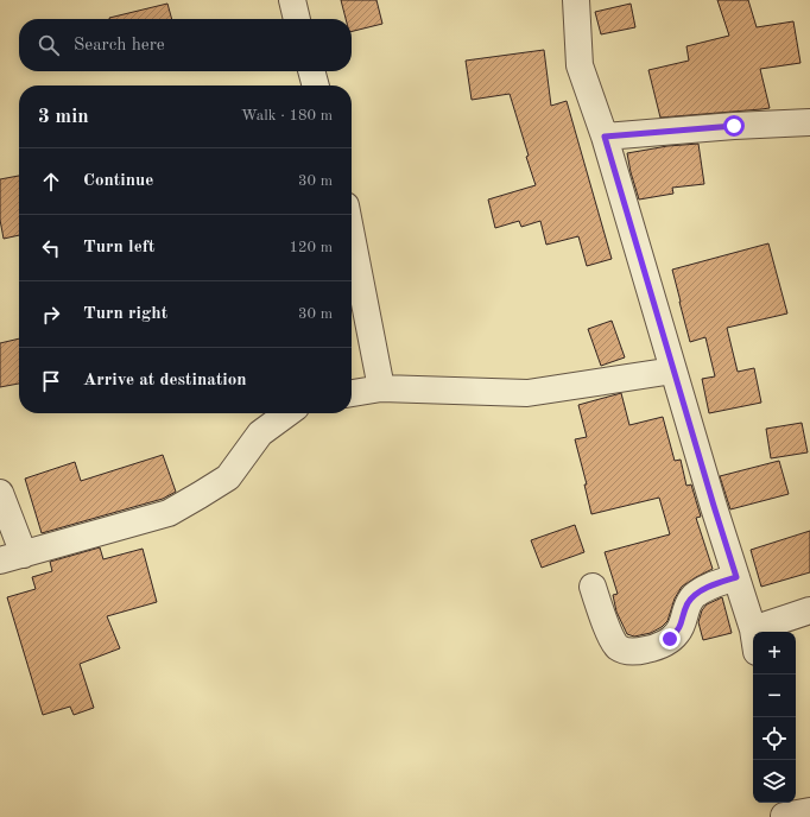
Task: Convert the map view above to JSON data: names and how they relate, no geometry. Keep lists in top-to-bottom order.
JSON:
{
  "page": {
    "search": "Search here",
    "heading": ["3 min", "Walk · 180 m"],
    "list": [
      ["Continue", "30 m"],
      ["Turn left", "120 m"],
      ["Turn right", "30 m"],
      "Arrive at destination"
    ],
    "map_buttons": ["+", "−"]
  }
}
